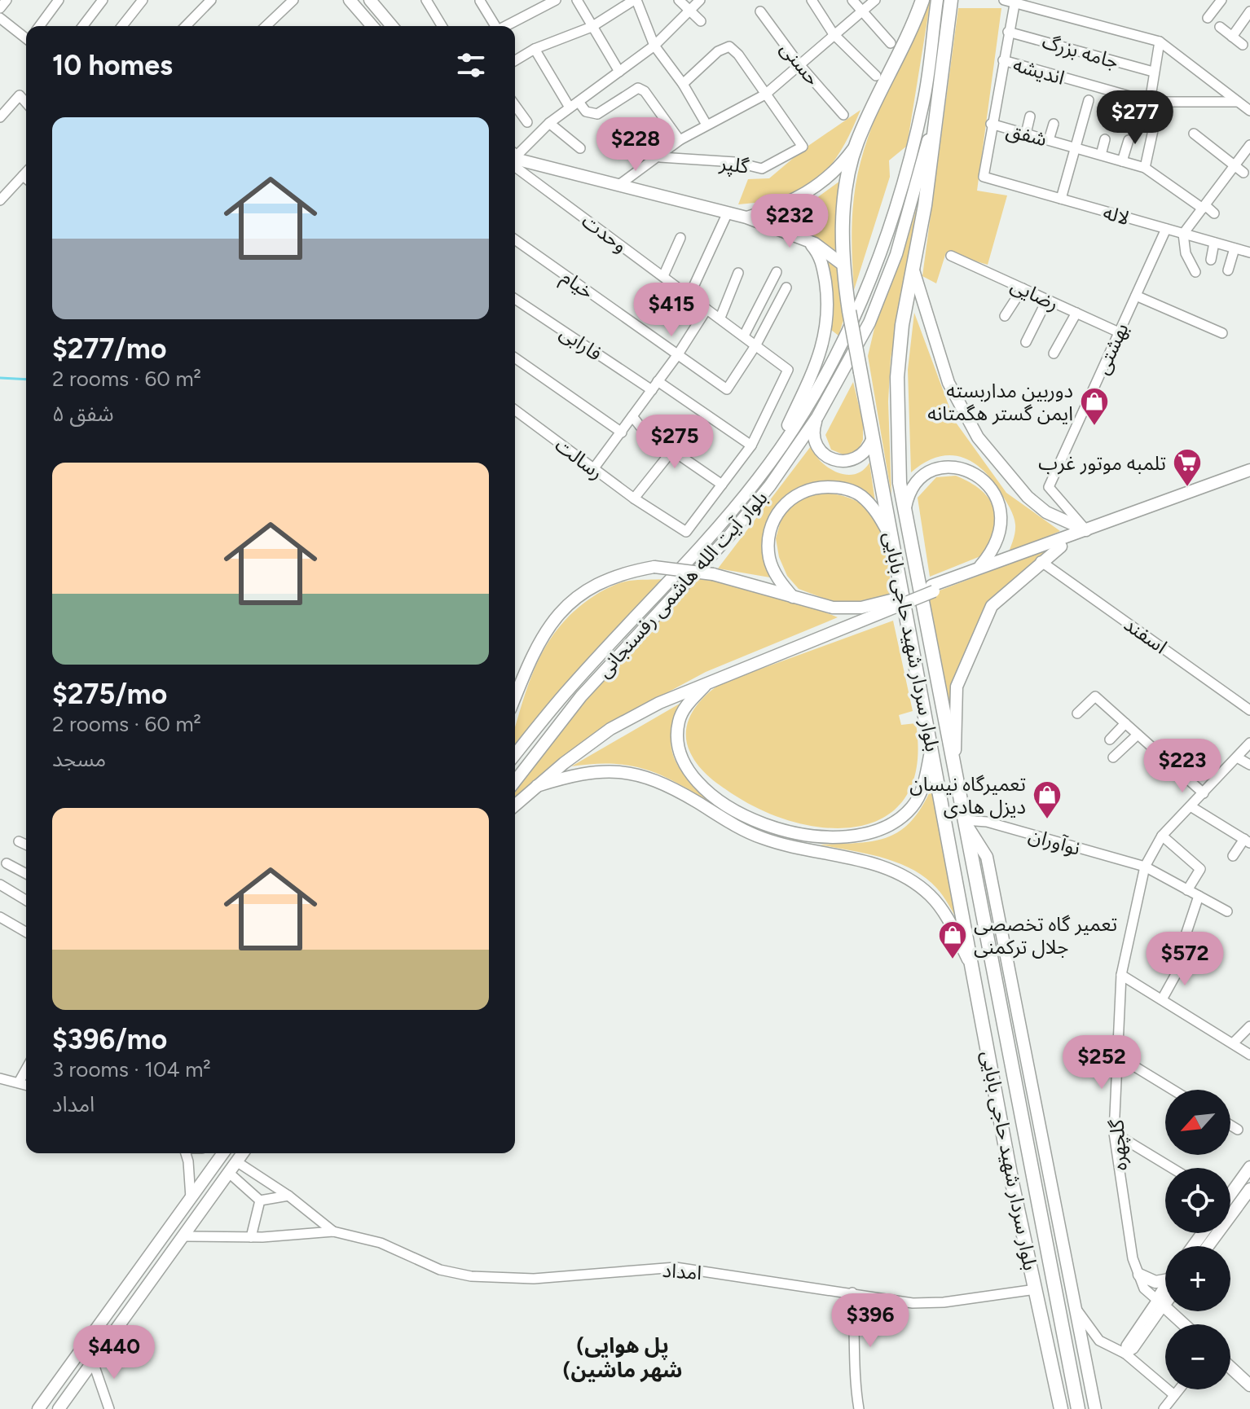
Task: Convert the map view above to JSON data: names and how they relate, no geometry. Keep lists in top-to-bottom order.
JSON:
{
  "streets": {
    "highway": ["بلوار آیت الله هاشمی رفسنجانی", "بلوار سردار شهید حاجی بابایی"],
    "street": [
      "جامه بزرگ",
      "حسنی",
      "اندیشه",
      "شفق",
      "گلپر",
      "لاله",
      "وحدت",
      "خیام",
      "رضایی",
      "فارابی",
      "بهشتی",
      "رسالت",
      "اسفند",
      "نوآوران",
      "گلچهره",
      "امداد"
    ]
  },
  "crossings": [
    ["شفق", "لاله"],
    ["لاله", "بهشتی"],
    ["وحدت", "خیام"],
    ["وحدت", "رسالت"],
    ["رضایی", "بهشتی"],
    ["بلوار آیت الله هاشمی رفسنجانی", "بلوار سردار شهید حاجی بابایی"],
    ["بلوار سردار شهید حاجی بابایی", "نوآوران"],
    ["بلوار سردار شهید حاجی بابایی", "امداد"],
    ["نوآوران", "گلچهره"]
  ],
  "districts": ["(پل هوایی (شهر ماشین"],
  "places": {
    "shop": ["دوربین مداربسته ایمن گستر هگمتانه", "تعمیرگاه نیسان دیزل هادی", "تعمیر گاه تخصصی جلال ترکمنی"],
    "supermarket": ["تلمبه موتور غرب"]
  },
  "north": "bottom left",
  "page": {
    "heading": "10 homes",
    "price": [
      "$277",
      "$228",
      "$232",
      "$415",
      "$275",
      "$223",
      "$572",
      "$252",
      "$396",
      "$440"
    ],
    "list": [
      {
        "name": "$277/mo",
        "note": "2 rooms · 60 m² · شفق ۵"
      },
      {
        "name": "$275/mo",
        "note": "2 rooms · 60 m² · مسجد"
      },
      {
        "name": "$396/mo",
        "note": "3 rooms · 104 m² · امداد"
      }
    ],
    "map_buttons": ["+", "−"]
  }
}
